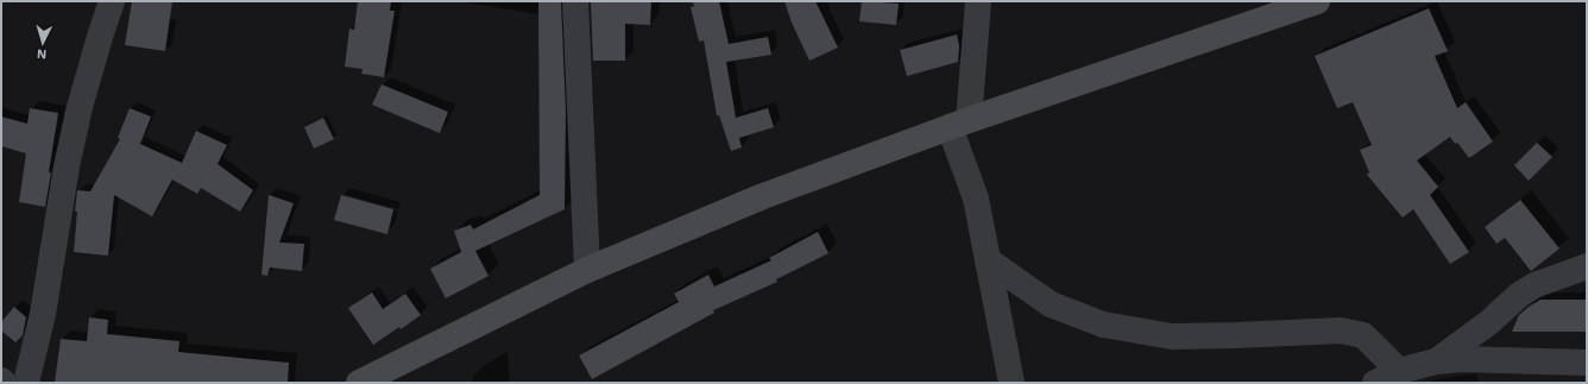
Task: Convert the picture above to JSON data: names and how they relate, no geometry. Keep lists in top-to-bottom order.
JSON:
{
  "north": "bottom"
}
